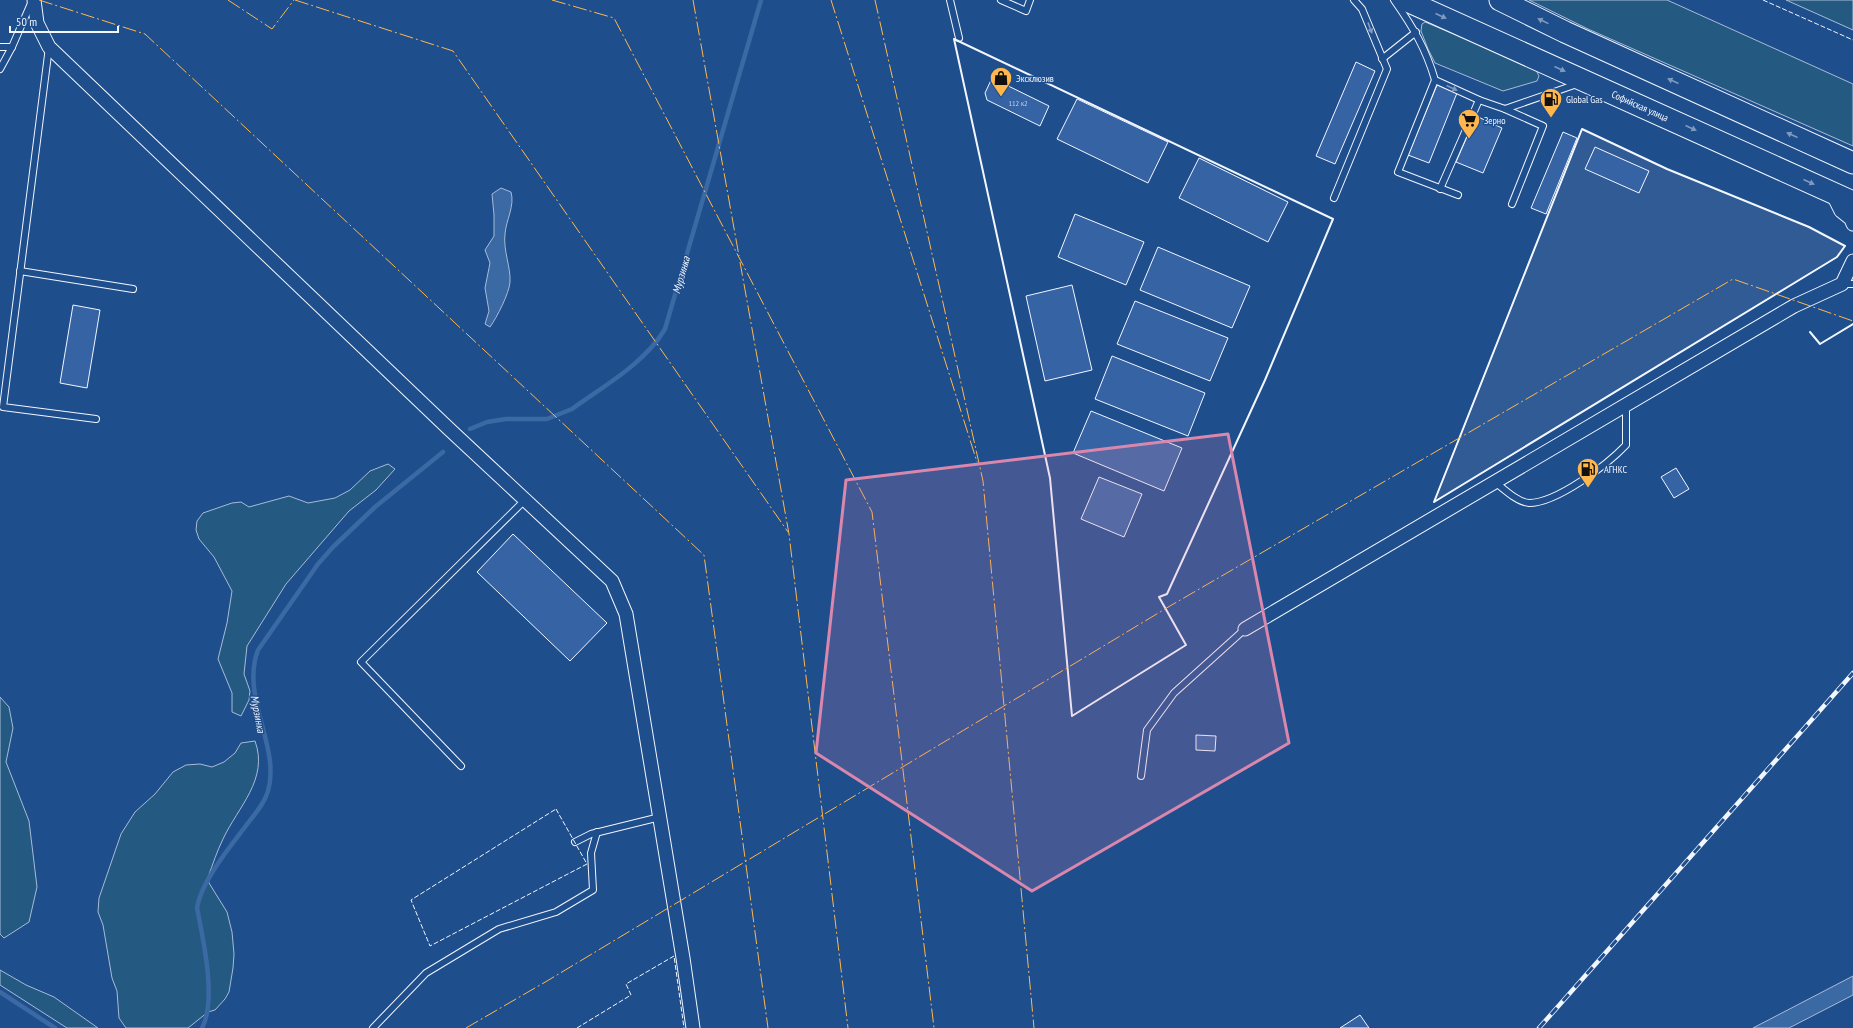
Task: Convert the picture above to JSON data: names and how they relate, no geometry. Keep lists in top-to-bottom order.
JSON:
{
  "streets": {
    "main road": ["Софийская улица"]
  },
  "water": ["Мурзинка"],
  "places": {
    "shop": ["Эксклюзив"],
    "fuel station": ["Global Gas", "АГНКС"],
    "supermarket": ["Зерно"]
  },
  "house_numbers": ["112 к2"],
  "scale_bar": "50 m"
}
